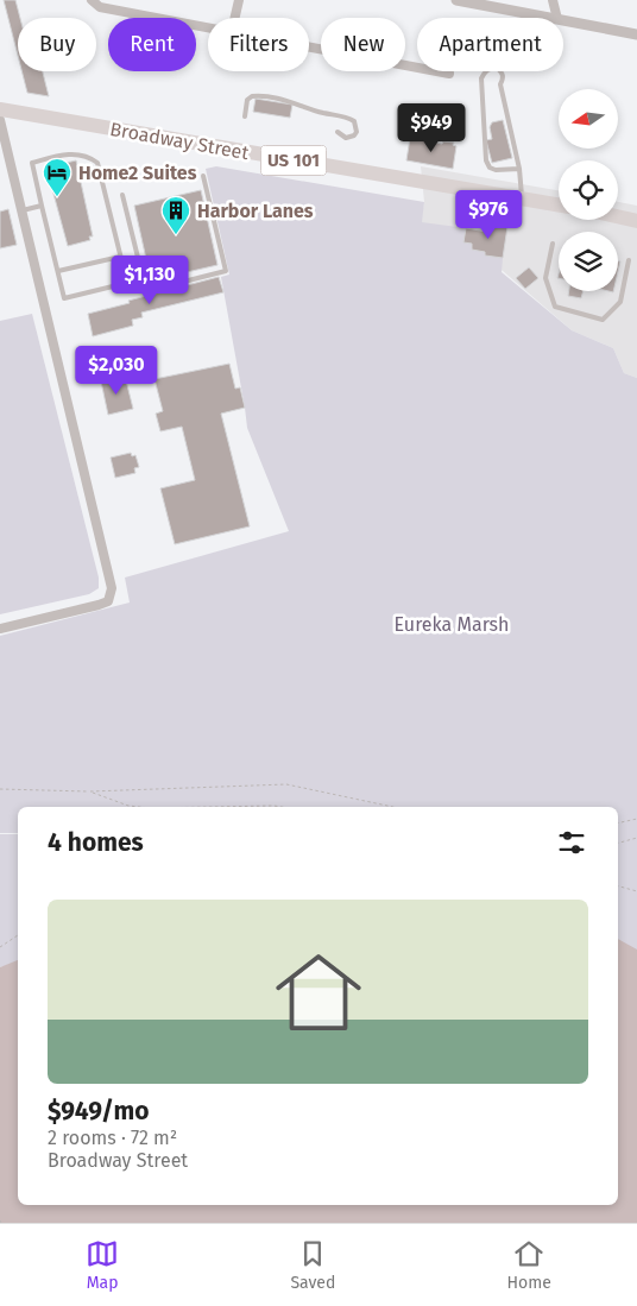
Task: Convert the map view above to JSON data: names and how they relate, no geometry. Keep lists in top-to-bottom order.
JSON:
{
  "streets": {
    "highway": ["Broadway Street", "US 101"]
  },
  "parks": ["Eureka Marsh"],
  "places": {
    "hotel": ["Home2 Suites"],
    "building": ["Harbor Lanes"]
  },
  "north": "left",
  "page": {
    "chip": [
      "Buy",
      "Rent",
      "Filters",
      "New",
      "Apartment"
    ],
    "price": [
      "$949",
      "$976",
      "$1,130",
      "$2,030"
    ],
    "heading": "4 homes",
    "list": [
      {
        "name": "$949/mo",
        "note": "2 rooms · 72 m² · Broadway Street"
      }
    ],
    "tabs": ["Map", "Saved", "Home"]
  }
}
